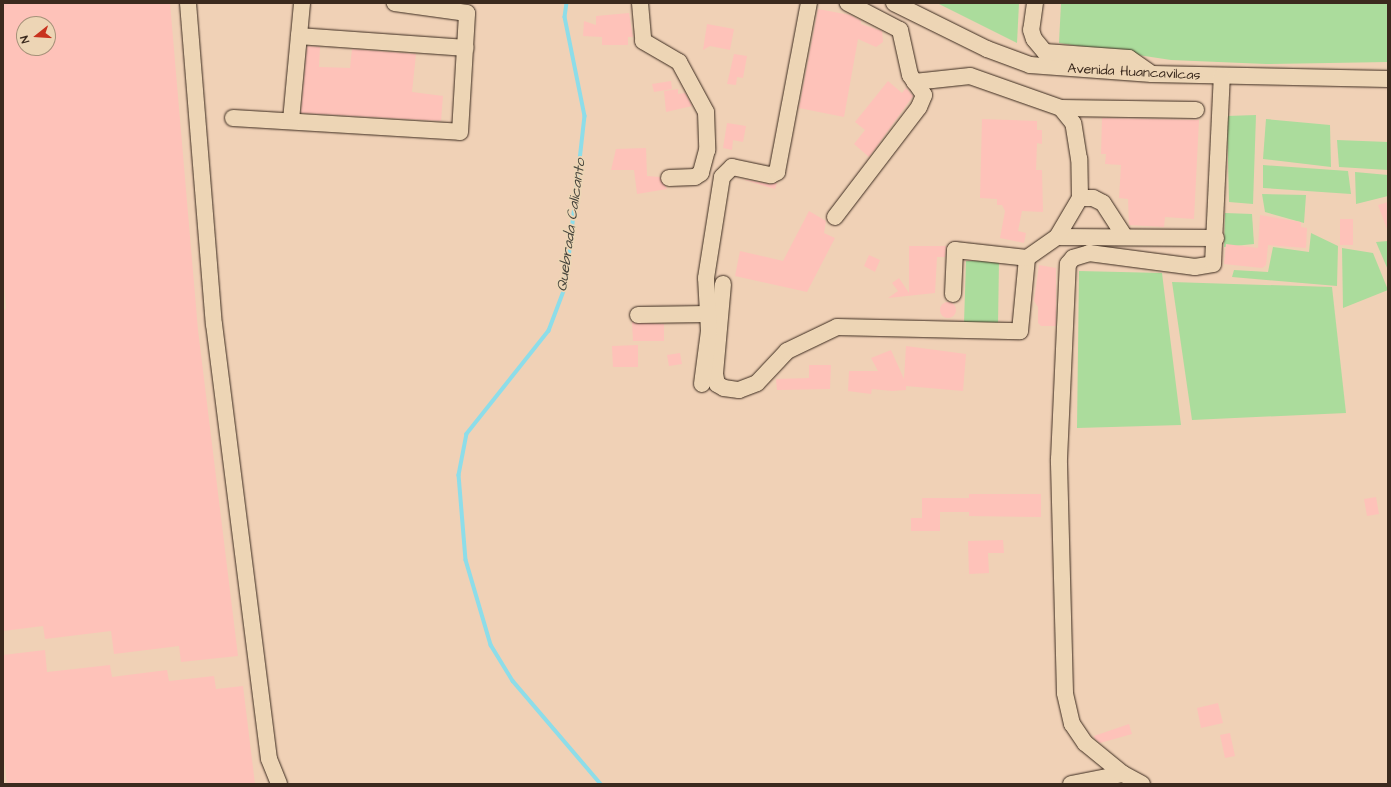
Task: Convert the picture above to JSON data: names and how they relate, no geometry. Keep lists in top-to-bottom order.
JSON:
{
  "streets": {
    "street": ["Avenida Huancavilcas"]
  },
  "water": ["Quebrada Calicanto"],
  "north": "left"
}
